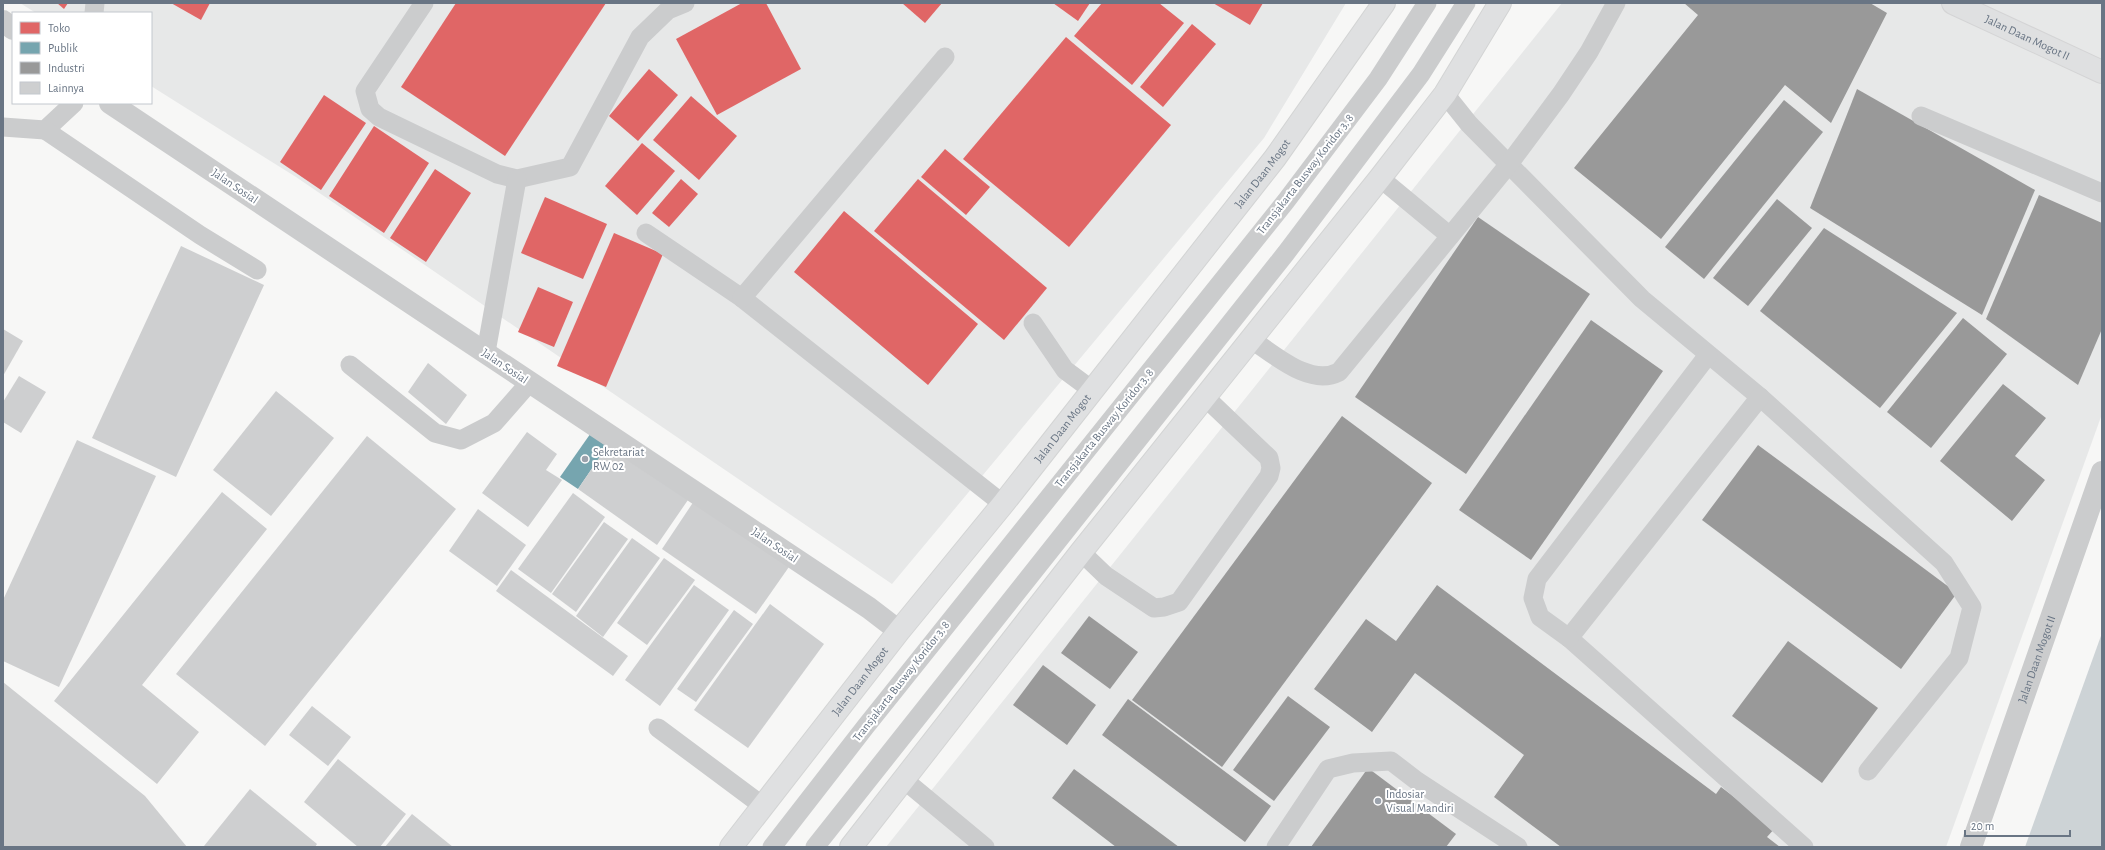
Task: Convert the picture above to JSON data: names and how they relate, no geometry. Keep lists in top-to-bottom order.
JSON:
{
  "streets": {
    "main road": ["Jalan Daan Mogot II", "Jalan Daan Mogot"],
    "street": ["Jalan Sosial"],
    "lane": ["Transjakarta Busway Koridor 3, 8"]
  },
  "crossings": [
    ["Jalan Daan Mogot", "Jalan Sosial"]
  ],
  "places": ["Sekretariat RW 02", "Indosiar Visual Mandiri"],
  "legend": [
    "Toko",
    "Publik",
    "Industri",
    "Lainnya"
  ],
  "scale_bar": "20 m"
}
